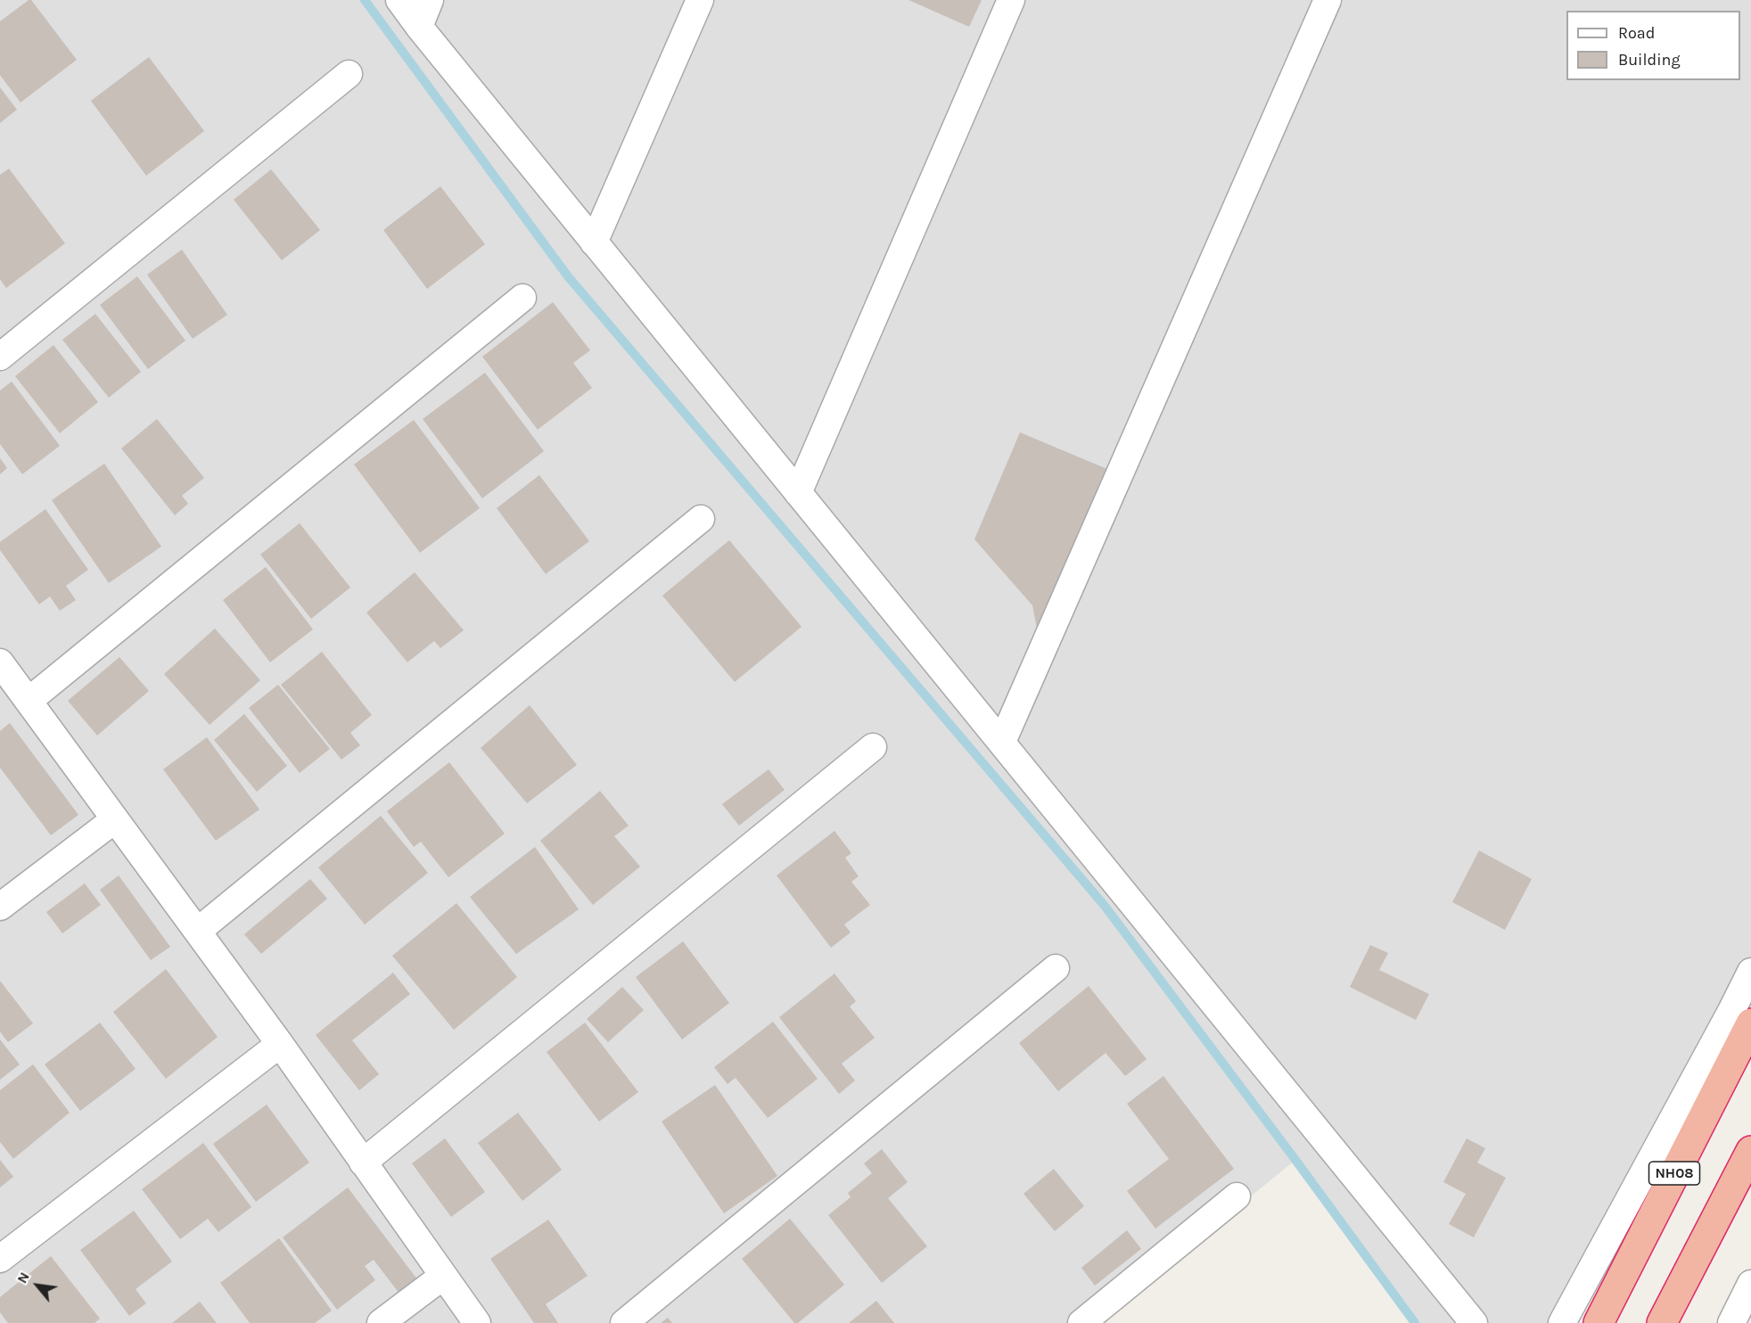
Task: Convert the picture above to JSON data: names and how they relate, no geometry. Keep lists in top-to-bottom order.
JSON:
{
  "streets": {
    "highway": ["NH08"]
  },
  "legend": ["Road", "Building"],
  "north": "top left"
}
